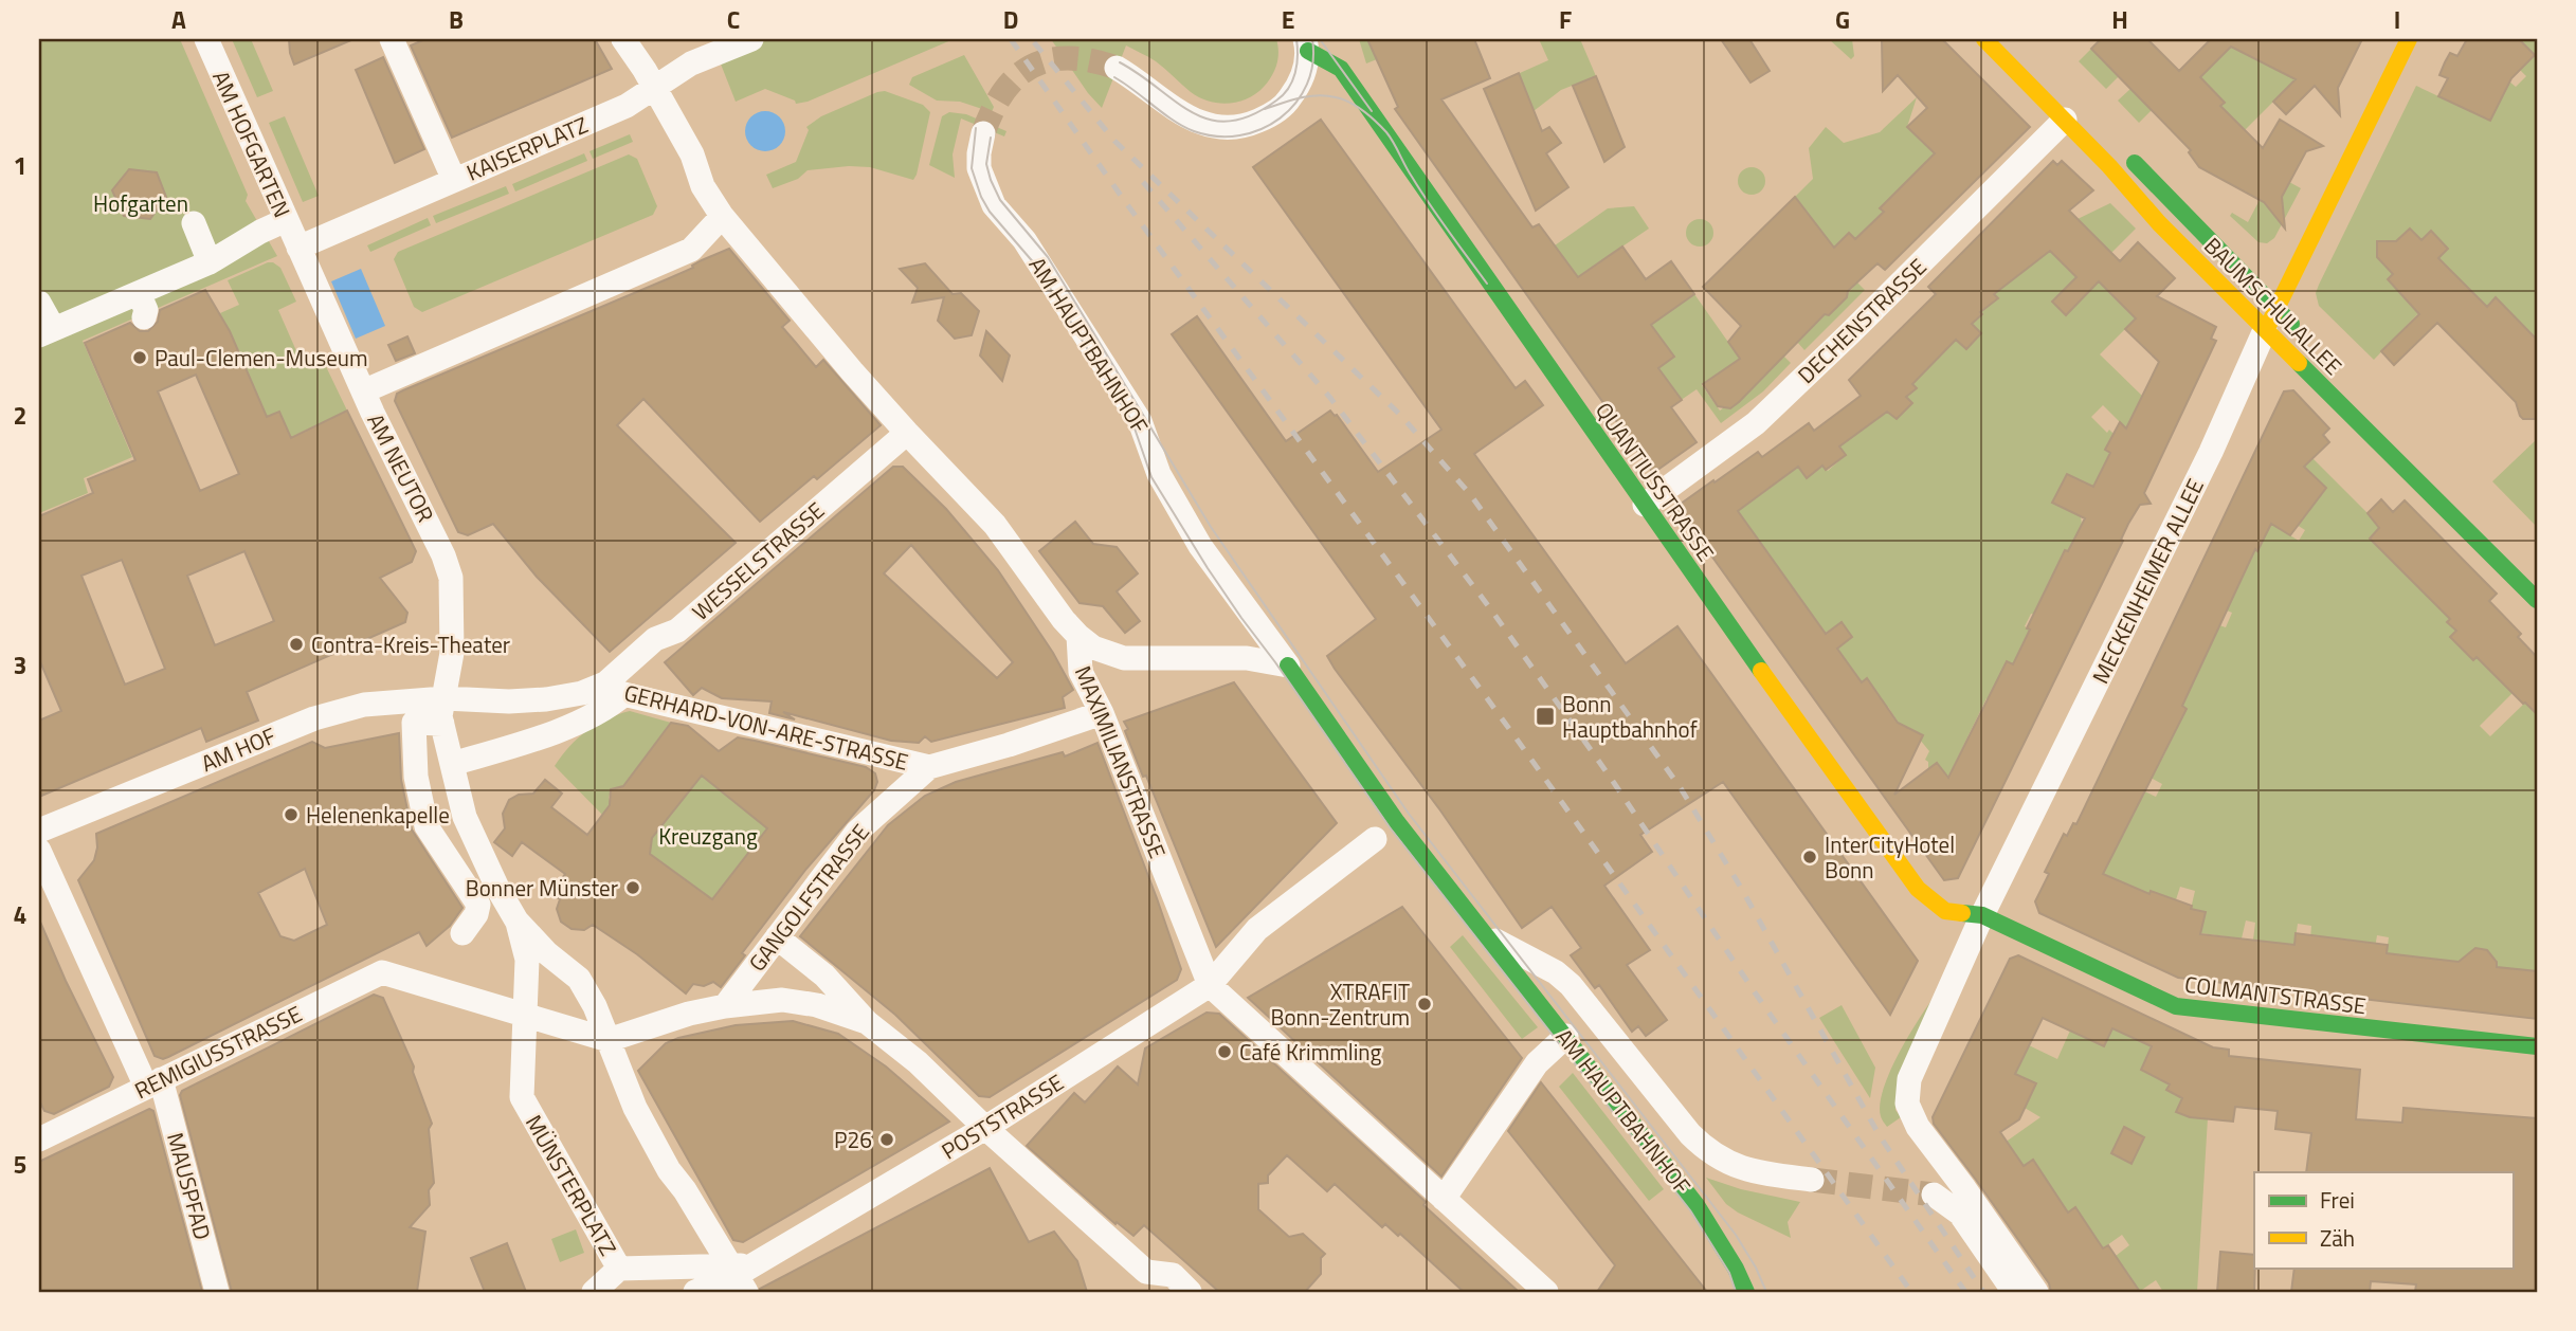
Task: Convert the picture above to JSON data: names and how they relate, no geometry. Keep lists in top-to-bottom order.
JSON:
{
  "streets": {
    "street": [
      "AM HOFGARTEN",
      "KAISERPLATZ",
      "BAUMSCHULALLEE",
      "DECHENSTRASSE",
      "AM HAUPTBAHNHOF",
      "AM NEUTOR",
      "QUANTIUSSTRASSE",
      "WESSELSTRASSE",
      "MECKENHEIMER ALLEE",
      "GERHARD-VON-ARE-STRASSE",
      "AM HOF",
      "MAXIMILIANSTRASSE",
      "GANGOLFSTRASSE",
      "COLMANTSTRASSE",
      "REMIGIUSSTRASSE",
      "POSTSTRASSE",
      "MÜNSTERPLATZ",
      "MAUSPFAD"
    ]
  },
  "crossings": [
    ["AM HOFGARTEN", "KAISERPLATZ"],
    ["AM HOFGARTEN", "AM NEUTOR"],
    ["KAISERPLATZ", "AM NEUTOR"],
    ["KAISERPLATZ", "MAXIMILIANSTRASSE"],
    ["BAUMSCHULALLEE", "DECHENSTRASSE"],
    ["BAUMSCHULALLEE", "MECKENHEIMER ALLEE"],
    ["DECHENSTRASSE", "QUANTIUSSTRASSE"],
    ["AM NEUTOR", "AM HOF"],
    ["AM NEUTOR", "MÜNSTERPLATZ"],
    ["QUANTIUSSTRASSE", "MECKENHEIMER ALLEE"],
    ["QUANTIUSSTRASSE", "COLMANTSTRASSE"],
    ["WESSELSTRASSE", "GERHARD-VON-ARE-STRASSE"],
    ["WESSELSTRASSE", "AM HOF"],
    ["WESSELSTRASSE", "MAXIMILIANSTRASSE"],
    ["MECKENHEIMER ALLEE", "COLMANTSTRASSE"],
    ["GERHARD-VON-ARE-STRASSE", "AM HOF"],
    ["GERHARD-VON-ARE-STRASSE", "GANGOLFSTRASSE"],
    ["MAXIMILIANSTRASSE", "GANGOLFSTRASSE"],
    ["MAXIMILIANSTRASSE", "POSTSTRASSE"],
    ["REMIGIUSSTRASSE", "MÜNSTERPLATZ"],
    ["REMIGIUSSTRASSE", "MAUSPFAD"],
    ["POSTSTRASSE", "MÜNSTERPLATZ"]
  ],
  "parks": ["Hofgarten", "Kreuzgang"],
  "places": {
    "other": [
      "Paul-Clemen-Museum",
      "Contra-Kreis-Theater",
      "Helenenkapelle",
      "InterCityHotel Bonn",
      "Bonner Münster",
      "XTRAFIT Bonn-Zentrum",
      "Café Krimmling",
      "P26"
    ],
    "transit": ["Bonn Hauptbahnhof"]
  },
  "legend": ["Frei", "Zäh"],
  "grid": {
    "columns": [
      "A",
      "B",
      "C",
      "D",
      "E",
      "F",
      "G",
      "H",
      "I"
    ],
    "rows": [
      "1",
      "2",
      "3",
      "4",
      "5"
    ]
  }
}
